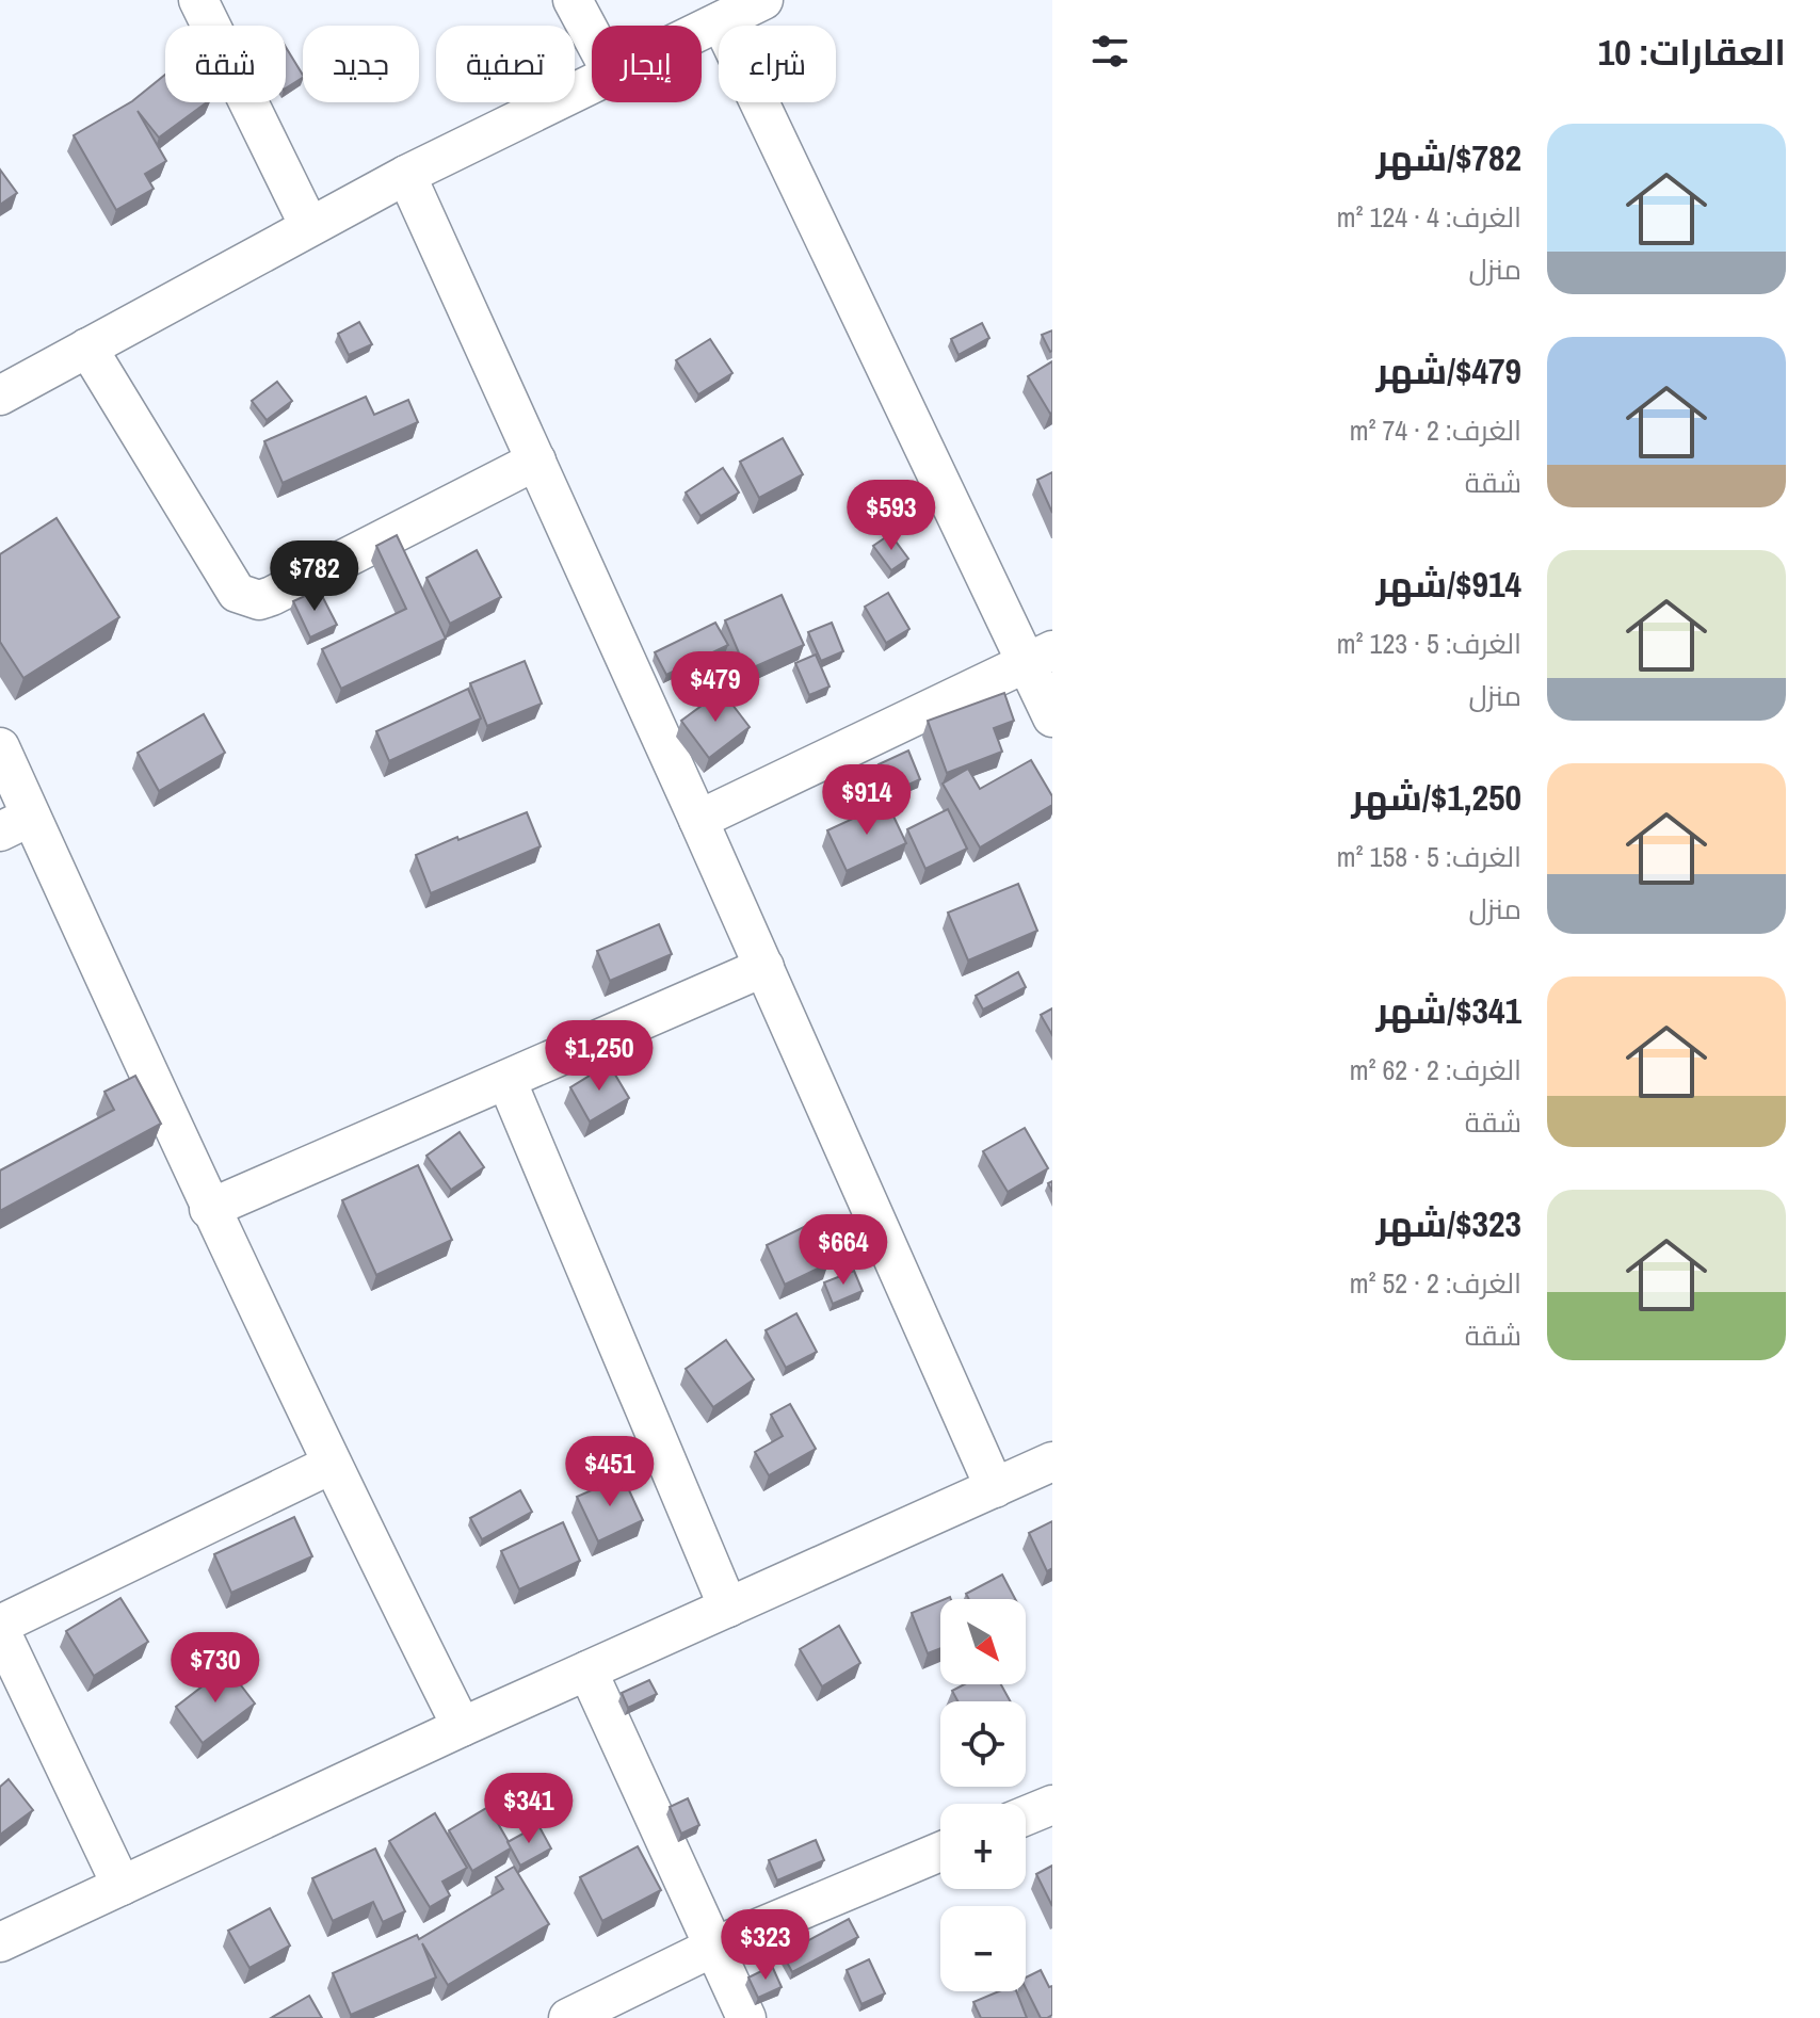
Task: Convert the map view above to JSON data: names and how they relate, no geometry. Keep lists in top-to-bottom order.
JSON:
{
  "north": "bottom right",
  "page": {
    "heading": "العقارات: 10",
    "chip": [
      "شراء",
      "إيجار",
      "تصفية",
      "جديد",
      "شقة"
    ],
    "list": [
      {
        "name": "$782/شهر",
        "note": "الغرف: 4 · 124 m² · منزل"
      },
      {
        "name": "$479/شهر",
        "note": "الغرف: 2 · 74 m² · شقة"
      },
      {
        "name": "$914/شهر",
        "note": "الغرف: 5 · 123 m² · منزل"
      },
      {
        "name": "$1,250/شهر",
        "note": "الغرف: 5 · 158 m² · منزل"
      },
      {
        "name": "$341/شهر",
        "note": "الغرف: 2 · 62 m² · شقة"
      },
      {
        "name": "$323/شهر",
        "note": "الغرف: 2 · 52 m² · شقة"
      }
    ],
    "price": [
      "$593",
      "$782",
      "$479",
      "$914",
      "$1,250",
      "$664",
      "$451",
      "$730",
      "$341",
      "$323"
    ],
    "map_buttons": ["+", "−"]
  }
}
